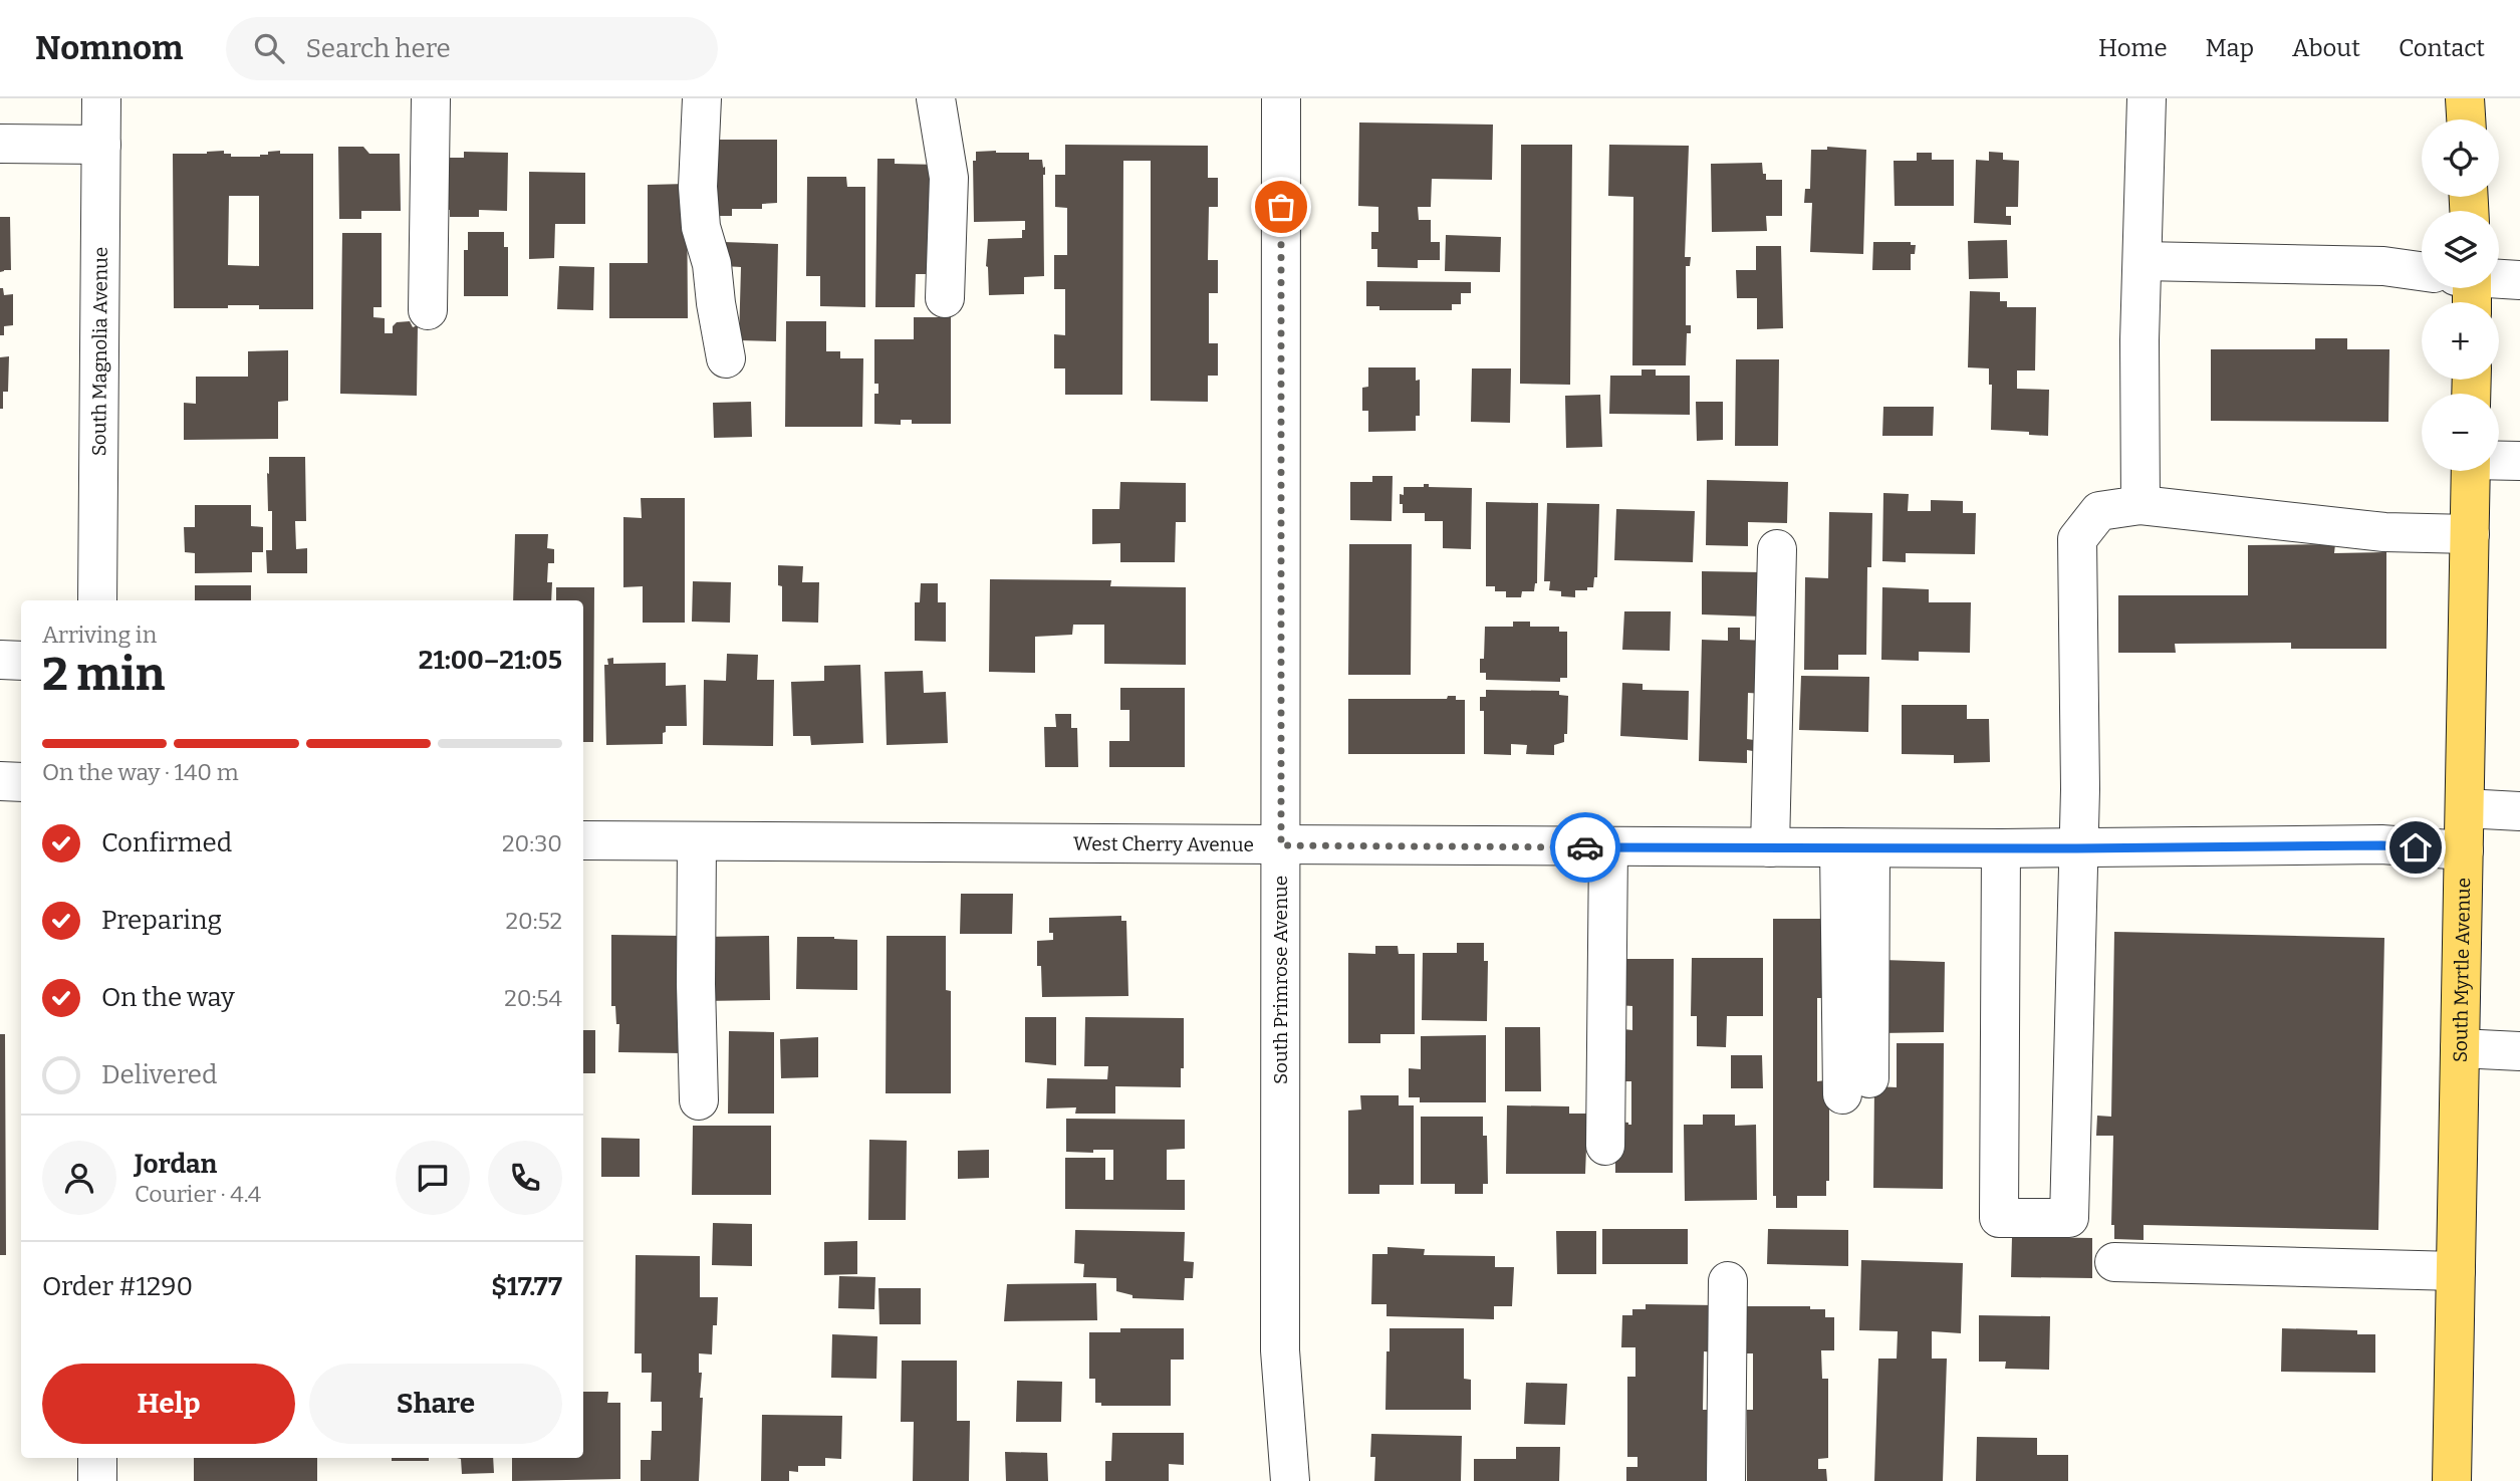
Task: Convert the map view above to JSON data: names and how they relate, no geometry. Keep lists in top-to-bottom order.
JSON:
{
  "streets": {
    "main road": ["South Myrtle Avenue"],
    "street": ["South Magnolia Avenue", "West Cherry Avenue", "South Primrose Avenue"]
  },
  "crossings": [
    ["West Cherry Avenue", "South Myrtle Avenue"],
    ["West Cherry Avenue", "South Primrose Avenue"]
  ],
  "page": {
    "header": "Nomnom",
    "search": "Search here",
    "nav": [
      "Home",
      "Map",
      "About",
      "Contact"
    ],
    "map_buttons": ["+", "−"],
    "heading": ["2 min", "Arriving in", "21:00–21:05"],
    "panel": [
      "Jordan",
      "Courier · 4.4",
      "Order #1290",
      "$17.77"
    ],
    "bar": "On the way · 140 m",
    "list": [
      ["Confirmed", "20:30"],
      ["Preparing", "20:52"],
      ["On the way", "20:54"],
      "Delivered"
    ],
    "buttons": ["Help", "Share"]
  }
}
